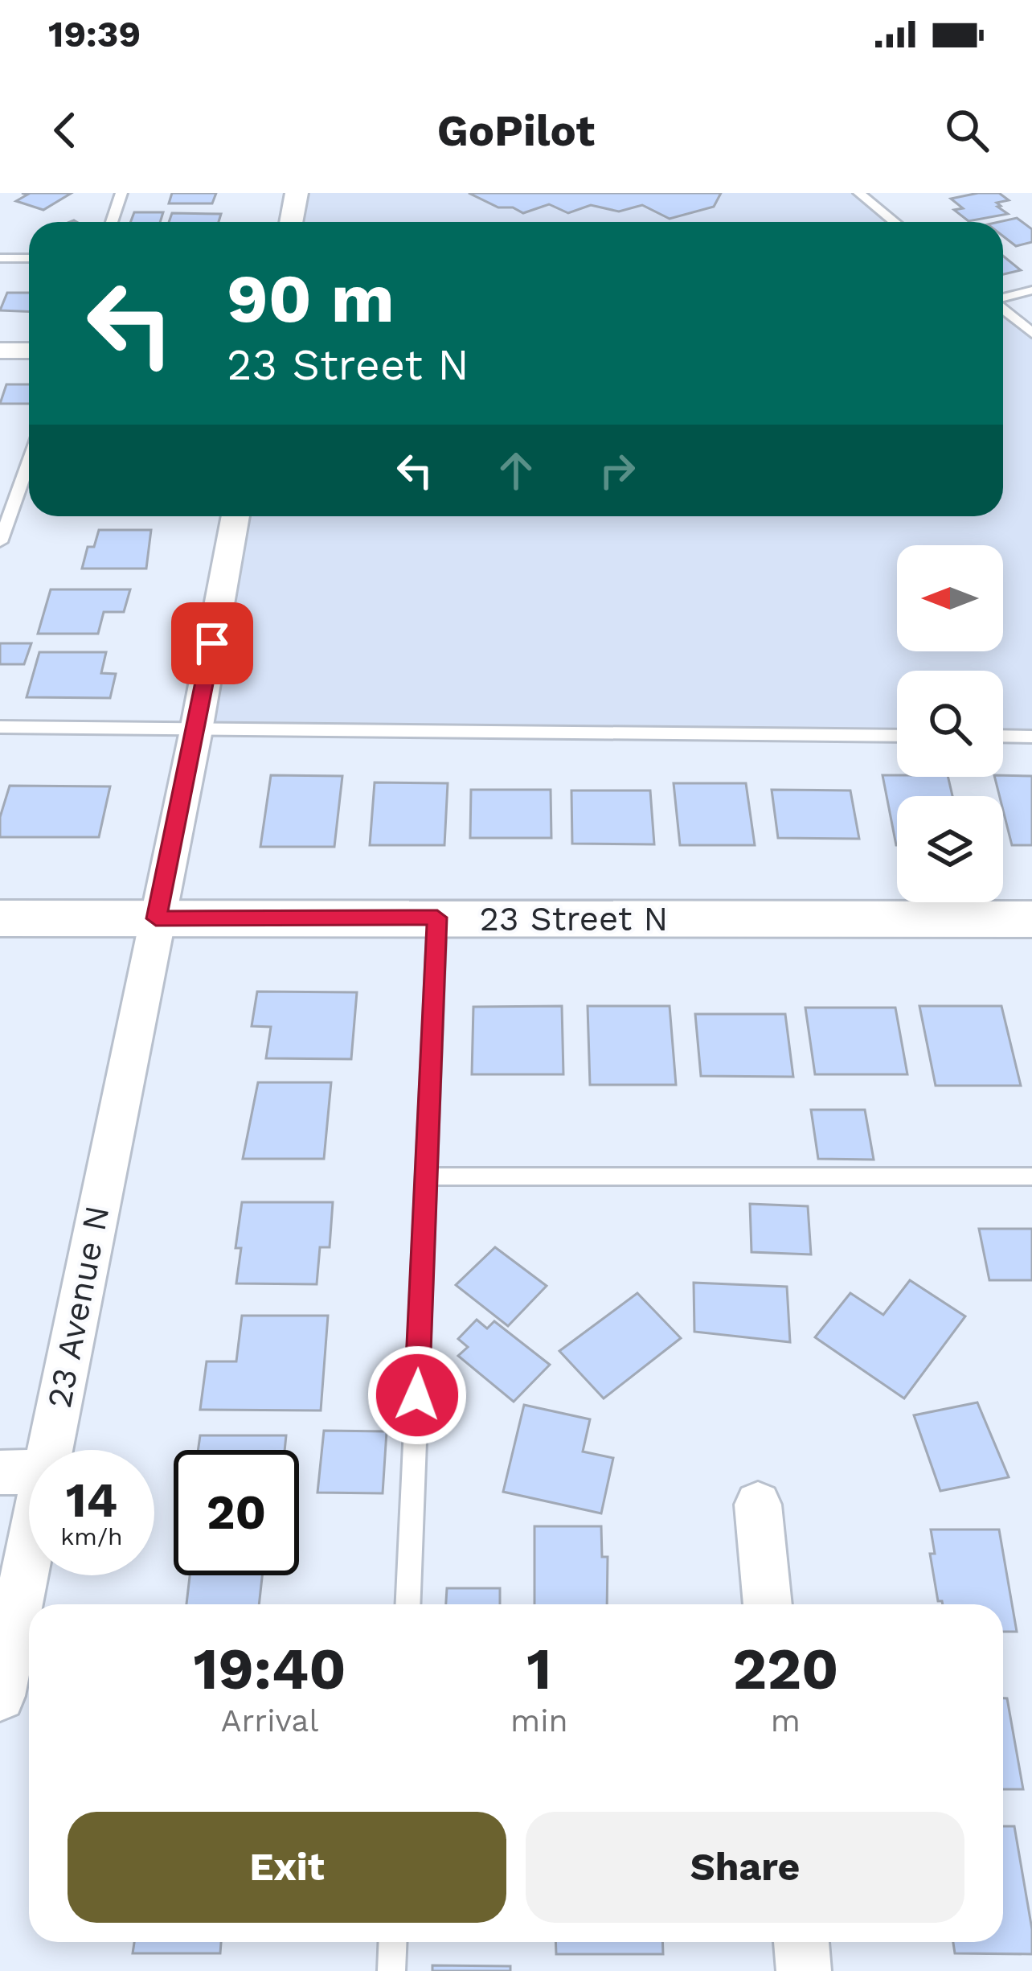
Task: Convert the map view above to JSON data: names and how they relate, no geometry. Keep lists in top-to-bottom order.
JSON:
{
  "streets": {
    "street": ["23 Street N", "23 Avenue N"]
  },
  "crossings": [
    ["23 Street N", "23 Avenue N"]
  ],
  "north": "left",
  "page": {
    "status": "19:39",
    "header": "GoPilot",
    "turn": ["90 m", "23 Street N"],
    "speed": "14 km/h",
    "limit": "20",
    "eta": [
      "19:40",
      "Arrival",
      "1",
      "min",
      "220",
      "m"
    ],
    "buttons": ["Exit", "Share"]
  }
}
